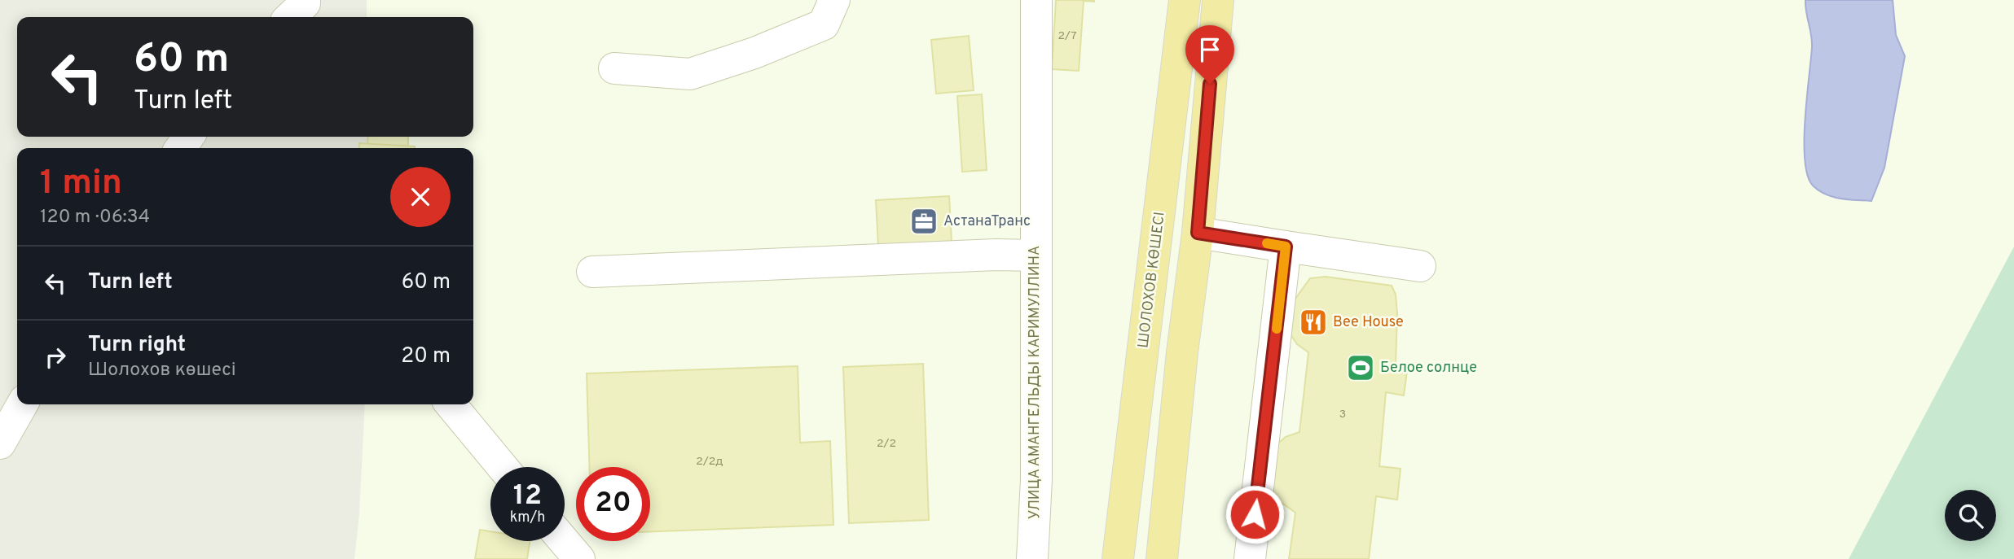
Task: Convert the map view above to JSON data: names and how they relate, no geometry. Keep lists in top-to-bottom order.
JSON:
{
  "streets": {
    "highway": ["ШОЛОХОВ КӨШЕСІ"],
    "street": ["УЛИЦА АМАНГЕЛЬДЫ КАРИМУЛЛИНА"]
  },
  "places": {
    "office": ["АстанаТранс"],
    "restaurant": ["Bee House"],
    "sports": ["Белое солнце"]
  },
  "house_numbers": [
    "2/7",
    "3",
    "2/2",
    "2/2д"
  ],
  "page": {
    "turn": ["60 m", "Turn left"],
    "heading": ["1 min", "120 m · 06:34"],
    "list": [
      {
        "name": "Turn left",
        "value": "60 m"
      },
      {
        "name": "Turn right",
        "note": "Шолохов көшесі",
        "value": "20 m"
      }
    ],
    "speed": "12 km/h",
    "limit": "20"
  }
}
